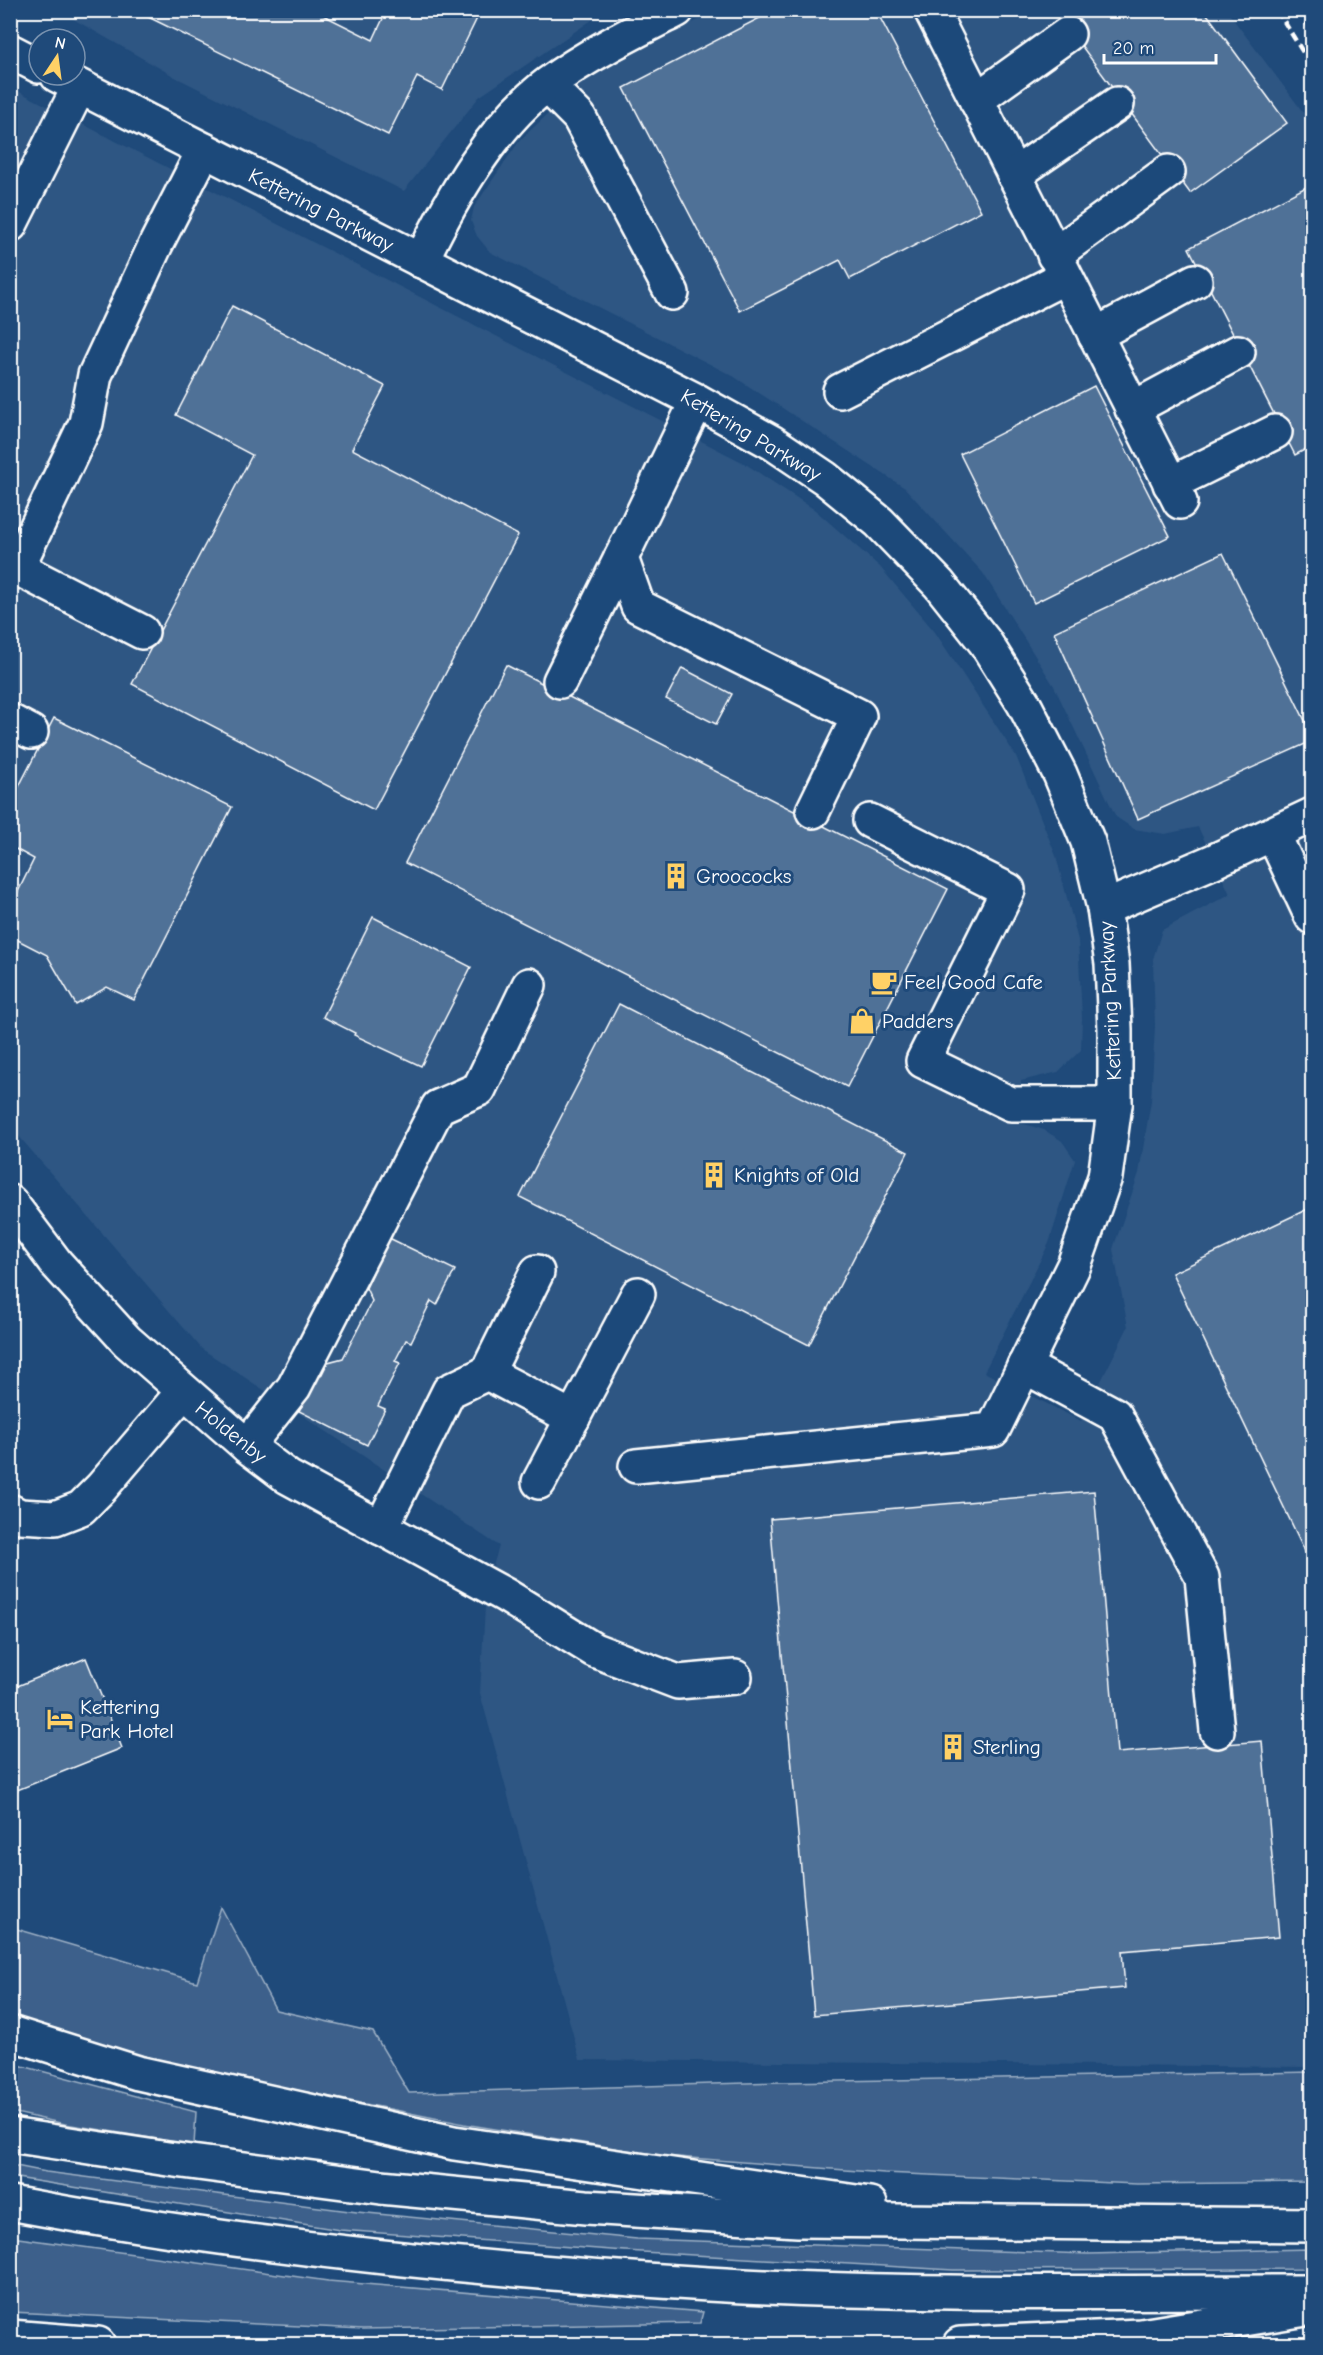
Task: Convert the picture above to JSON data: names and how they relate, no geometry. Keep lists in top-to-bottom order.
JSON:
{
  "streets": {
    "main road": ["Kettering Parkway", "Holdenby"]
  },
  "places": {
    "building": ["Groococks", "Knights of Old", "Sterling"],
    "cafe": ["Feel Good Cafe"],
    "shop": ["Padders"],
    "hotel": ["Kettering Park Hotel"]
  },
  "scale_bar": "20 m",
  "north": "top"
}
